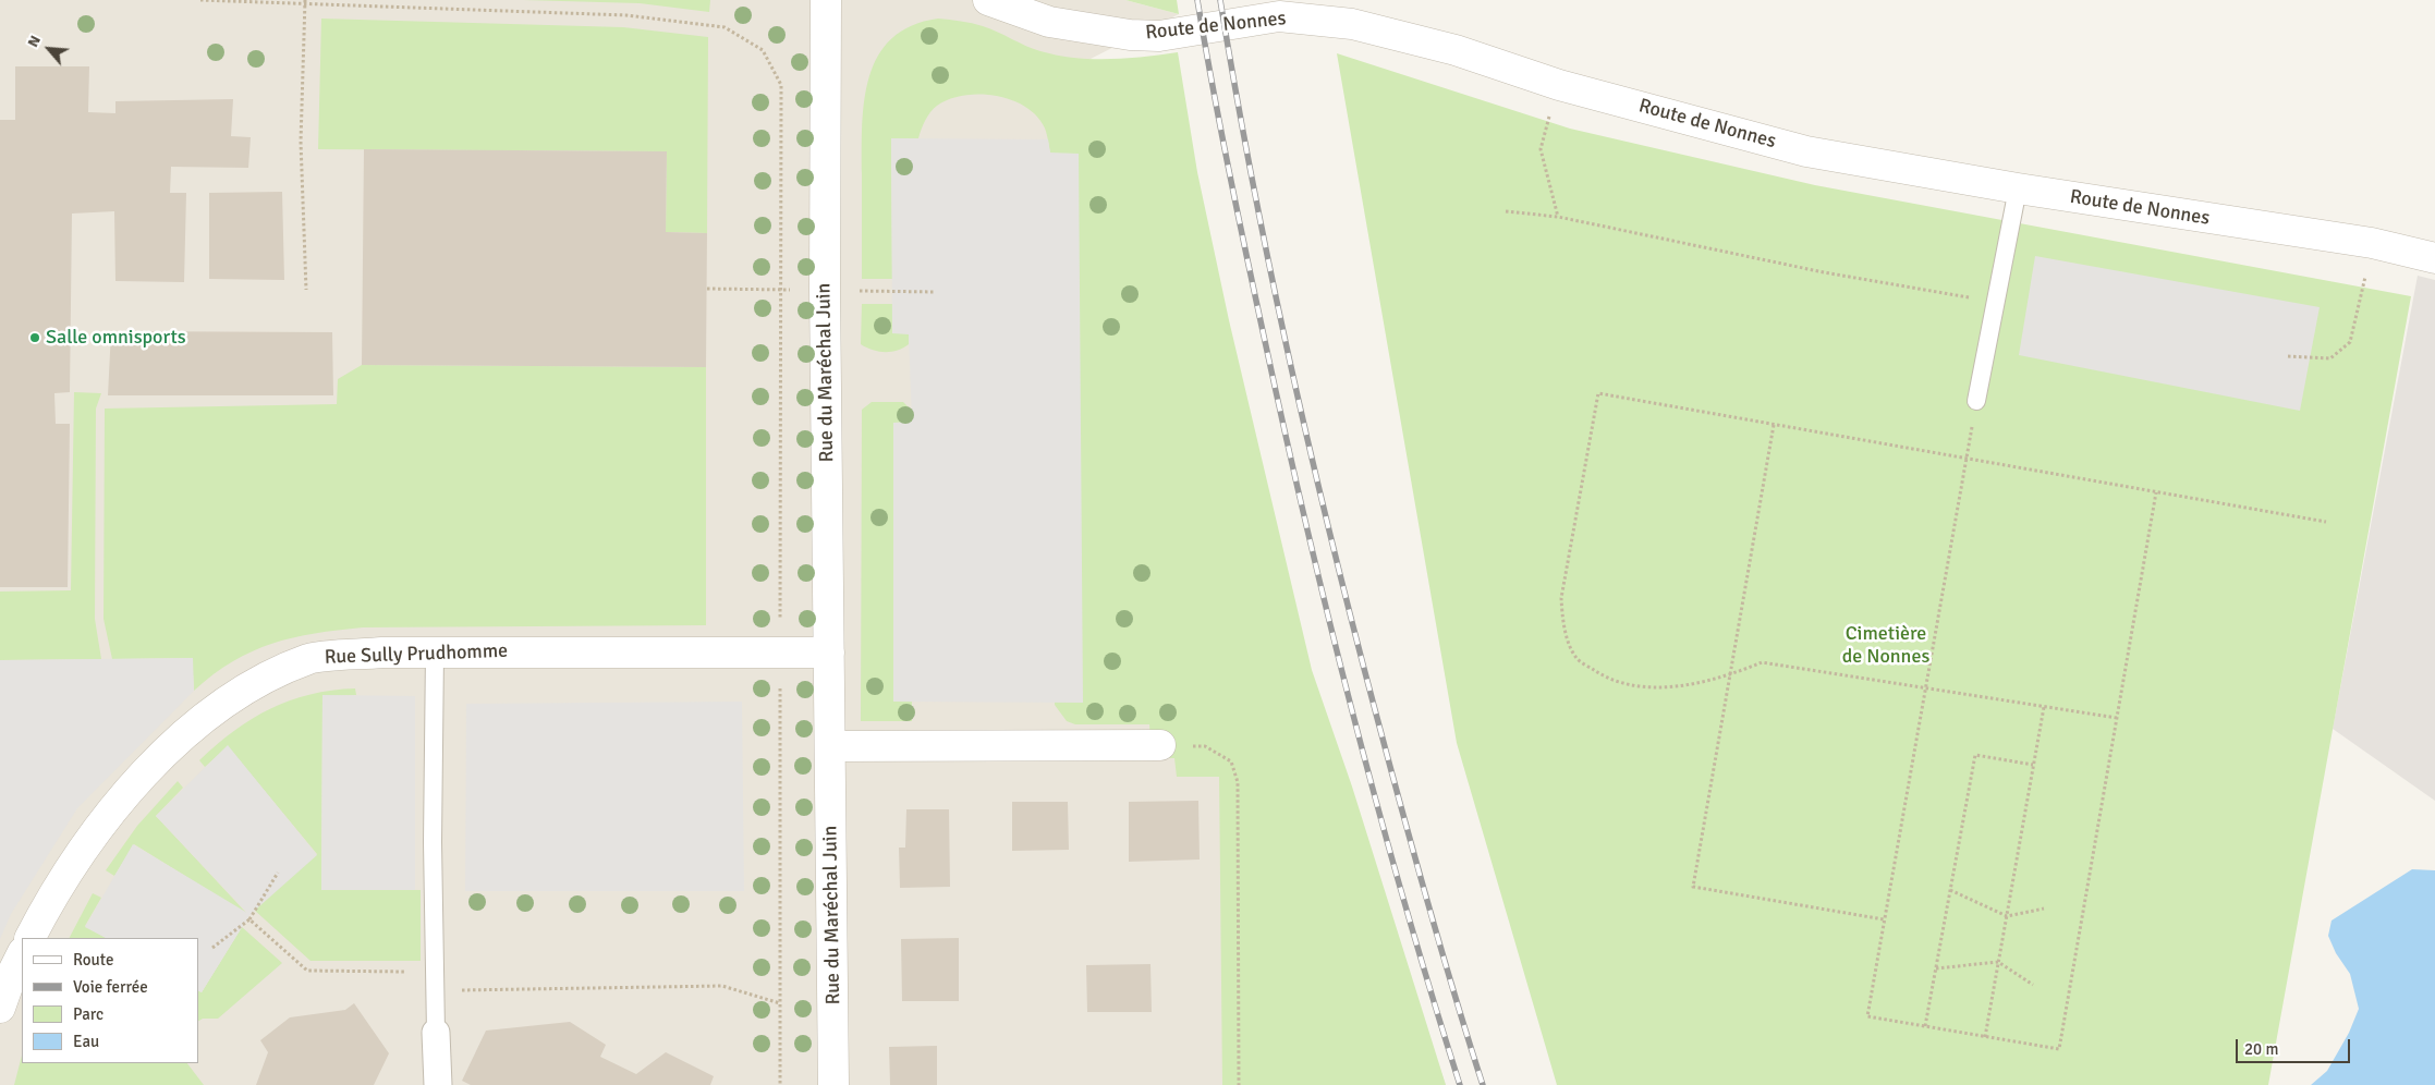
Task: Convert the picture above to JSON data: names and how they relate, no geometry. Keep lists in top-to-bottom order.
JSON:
{
  "streets": {
    "street": ["Route de Nonnes", "Rue du Maréchal Juin", "Rue Sully Prudhomme"]
  },
  "crossings": [
    ["Rue du Maréchal Juin", "Rue Sully Prudhomme"]
  ],
  "parks": ["Cimetière de Nonnes"],
  "places": ["Salle omnisports"],
  "legend": [
    "Route",
    "Voie ferrée",
    "Parc",
    "Eau"
  ],
  "scale_bar": "20 m",
  "north": "top left"
}
